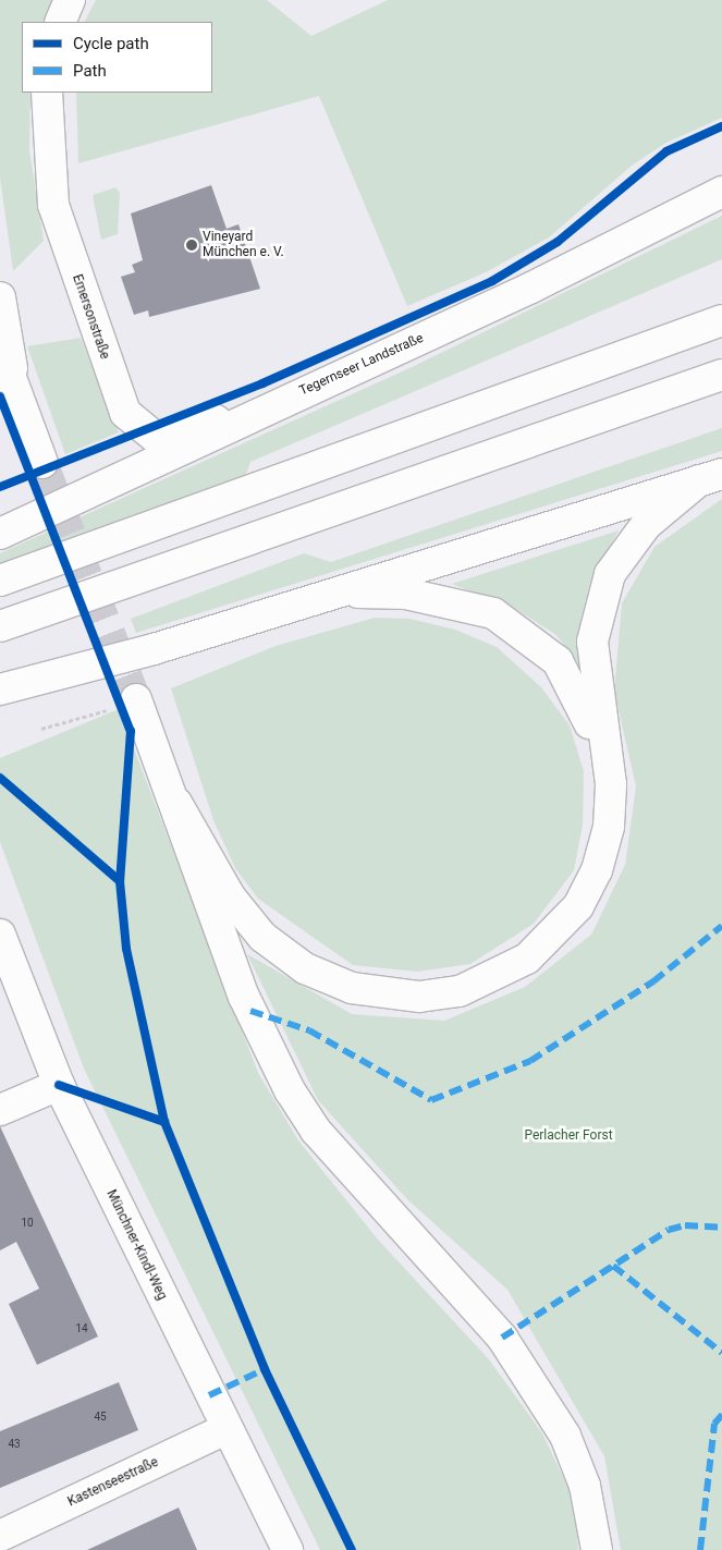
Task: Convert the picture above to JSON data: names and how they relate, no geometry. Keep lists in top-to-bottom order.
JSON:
{
  "streets": {
    "main road": [
      "Emersonstraße",
      "Tegernseer Landstraße",
      "Münchner-Kindl-Weg",
      "Kastenseestraße"
    ]
  },
  "crossings": [
    ["Emersonstraße", "Tegernseer Landstraße"],
    ["Münchner-Kindl-Weg", "Kastenseestraße"]
  ],
  "parks": ["Perlacher Forst"],
  "places": ["Vineyard München e. V."],
  "house_numbers": [
    "10",
    "14",
    "45",
    "43"
  ],
  "legend": ["Cycle path", "Path"]
}
